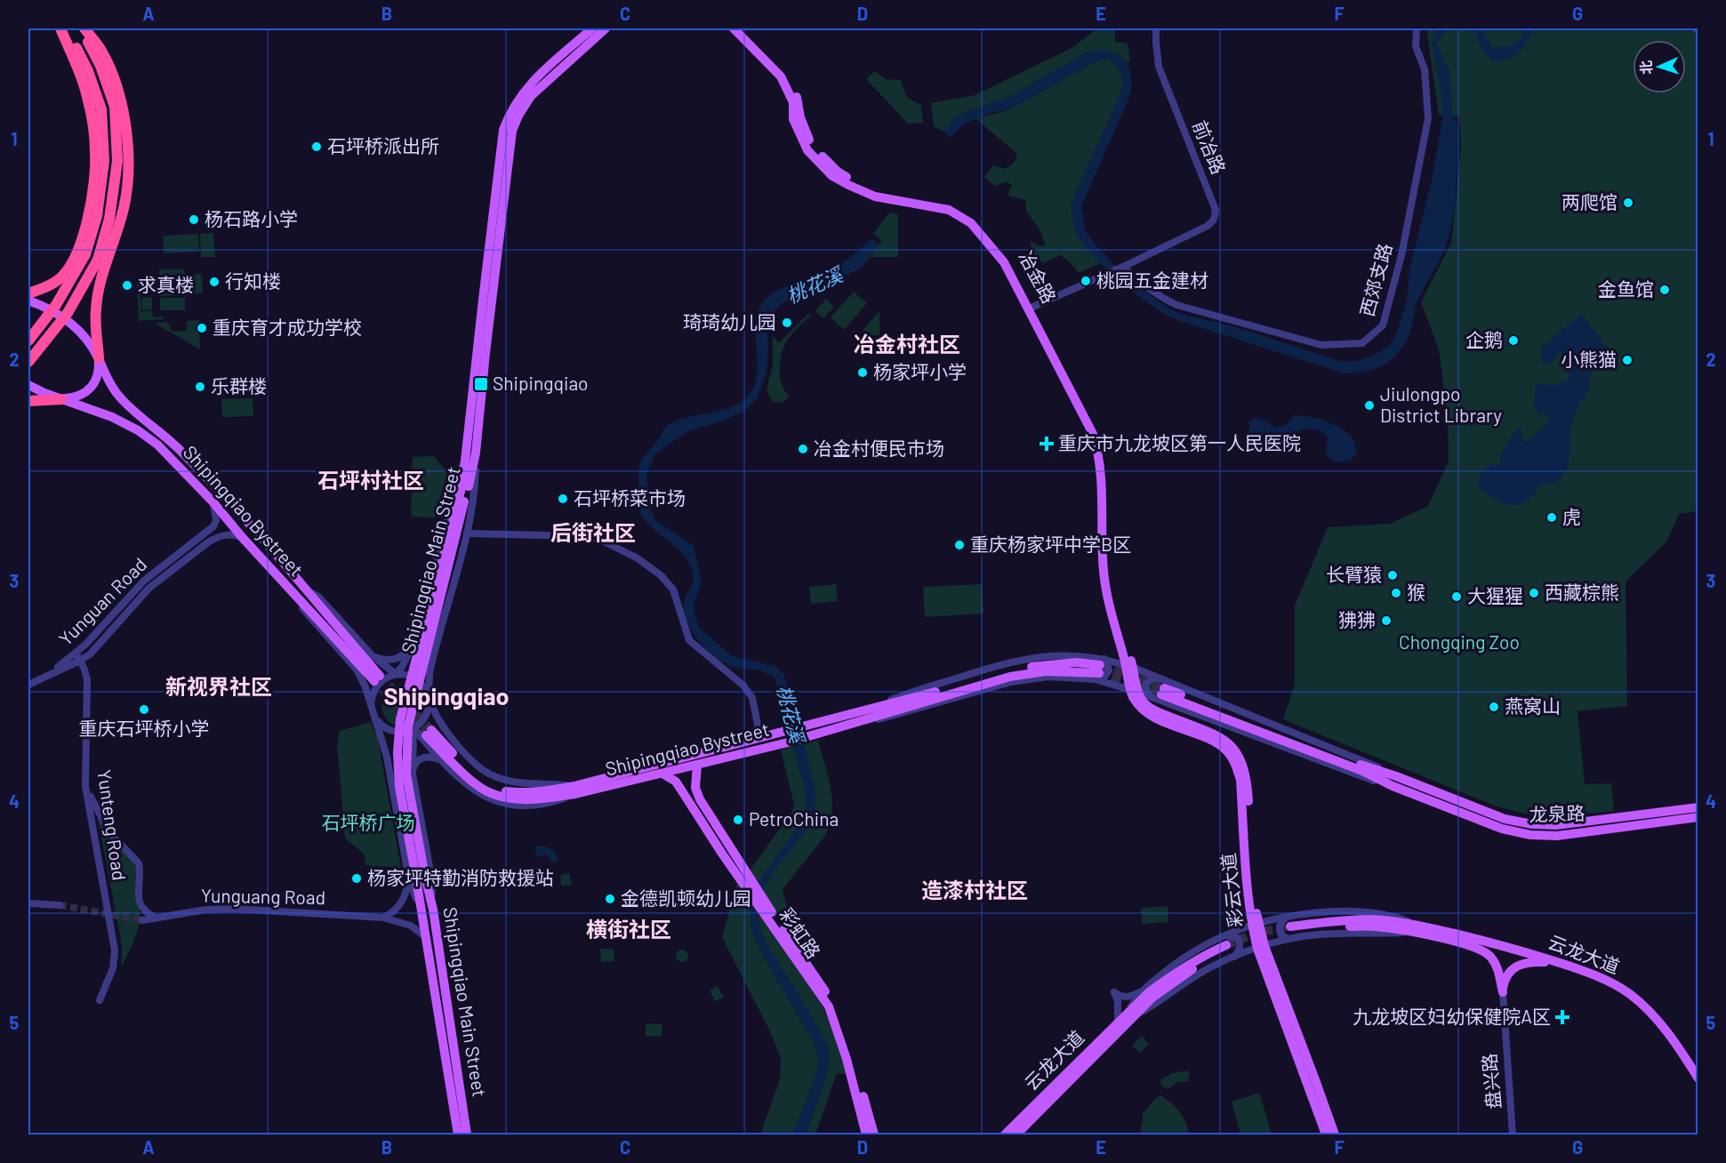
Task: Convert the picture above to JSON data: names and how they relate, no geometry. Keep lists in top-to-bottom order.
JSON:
{
  "streets": {
    "main road": [
      "冶金路",
      "Shipingqiao Bystreet",
      "Shipingqiao Main Street",
      "龙泉路",
      "彩云大道",
      "彩虹路",
      "云龙大道"
    ],
    "street": [
      "前冶路",
      "西郊支路",
      "Yunguan Road",
      "Yunteng Road",
      "Yunguang Road",
      "盘兴路"
    ]
  },
  "crossings": [
    ["前冶路", "冶金路"],
    ["前冶路", "西郊支路"],
    ["冶金路", "彩云大道"],
    ["Shipingqiao Bystreet", "彩虹路"],
    ["Shipingqiao Main Street", "Yunguang Road"],
    ["Yunguan Road", "Yunteng Road"],
    ["彩云大道", "云龙大道"],
    ["云龙大道", "盘兴路"]
  ],
  "districts": [
    "冶金村社区",
    "石坪村社区",
    "后街社区",
    "新视界社区",
    "Shipingqiao",
    "造漆村社区",
    "横街社区"
  ],
  "water": ["桃花溪"],
  "parks": ["Chongqing Zoo", "石坪桥广场"],
  "places": {
    "other": [
      "石坪桥派出所",
      "两爬馆",
      "杨石路小学",
      "桃园五金建材",
      "行知楼",
      "求真楼",
      "金鱼馆",
      "琦琦幼儿园",
      "重庆育才成功学校",
      "企鹅",
      "小熊猫",
      "杨家坪小学",
      "乐群楼",
      "Jiulongpo District Library",
      "冶金村便民市场",
      "石坪桥菜市场",
      "虎",
      "重庆杨家坪中学B区",
      "长臂猿",
      "猴",
      "西藏棕熊",
      "大猩猩",
      "狒狒",
      "燕窝山",
      "重庆石坪桥小学",
      "PetroChina",
      "杨家坪特勤消防救援站",
      "金德凯顿幼儿园"
    ],
    "transit": ["Shipingqiao"],
    "health": ["重庆市九龙坡区第一人民医院", "九龙坡区妇幼保健院A区"]
  },
  "north": "left",
  "grid": {
    "columns": [
      "A",
      "B",
      "C",
      "D",
      "E",
      "F",
      "G"
    ],
    "rows": [
      "1",
      "2",
      "3",
      "4",
      "5"
    ]
  }
}
